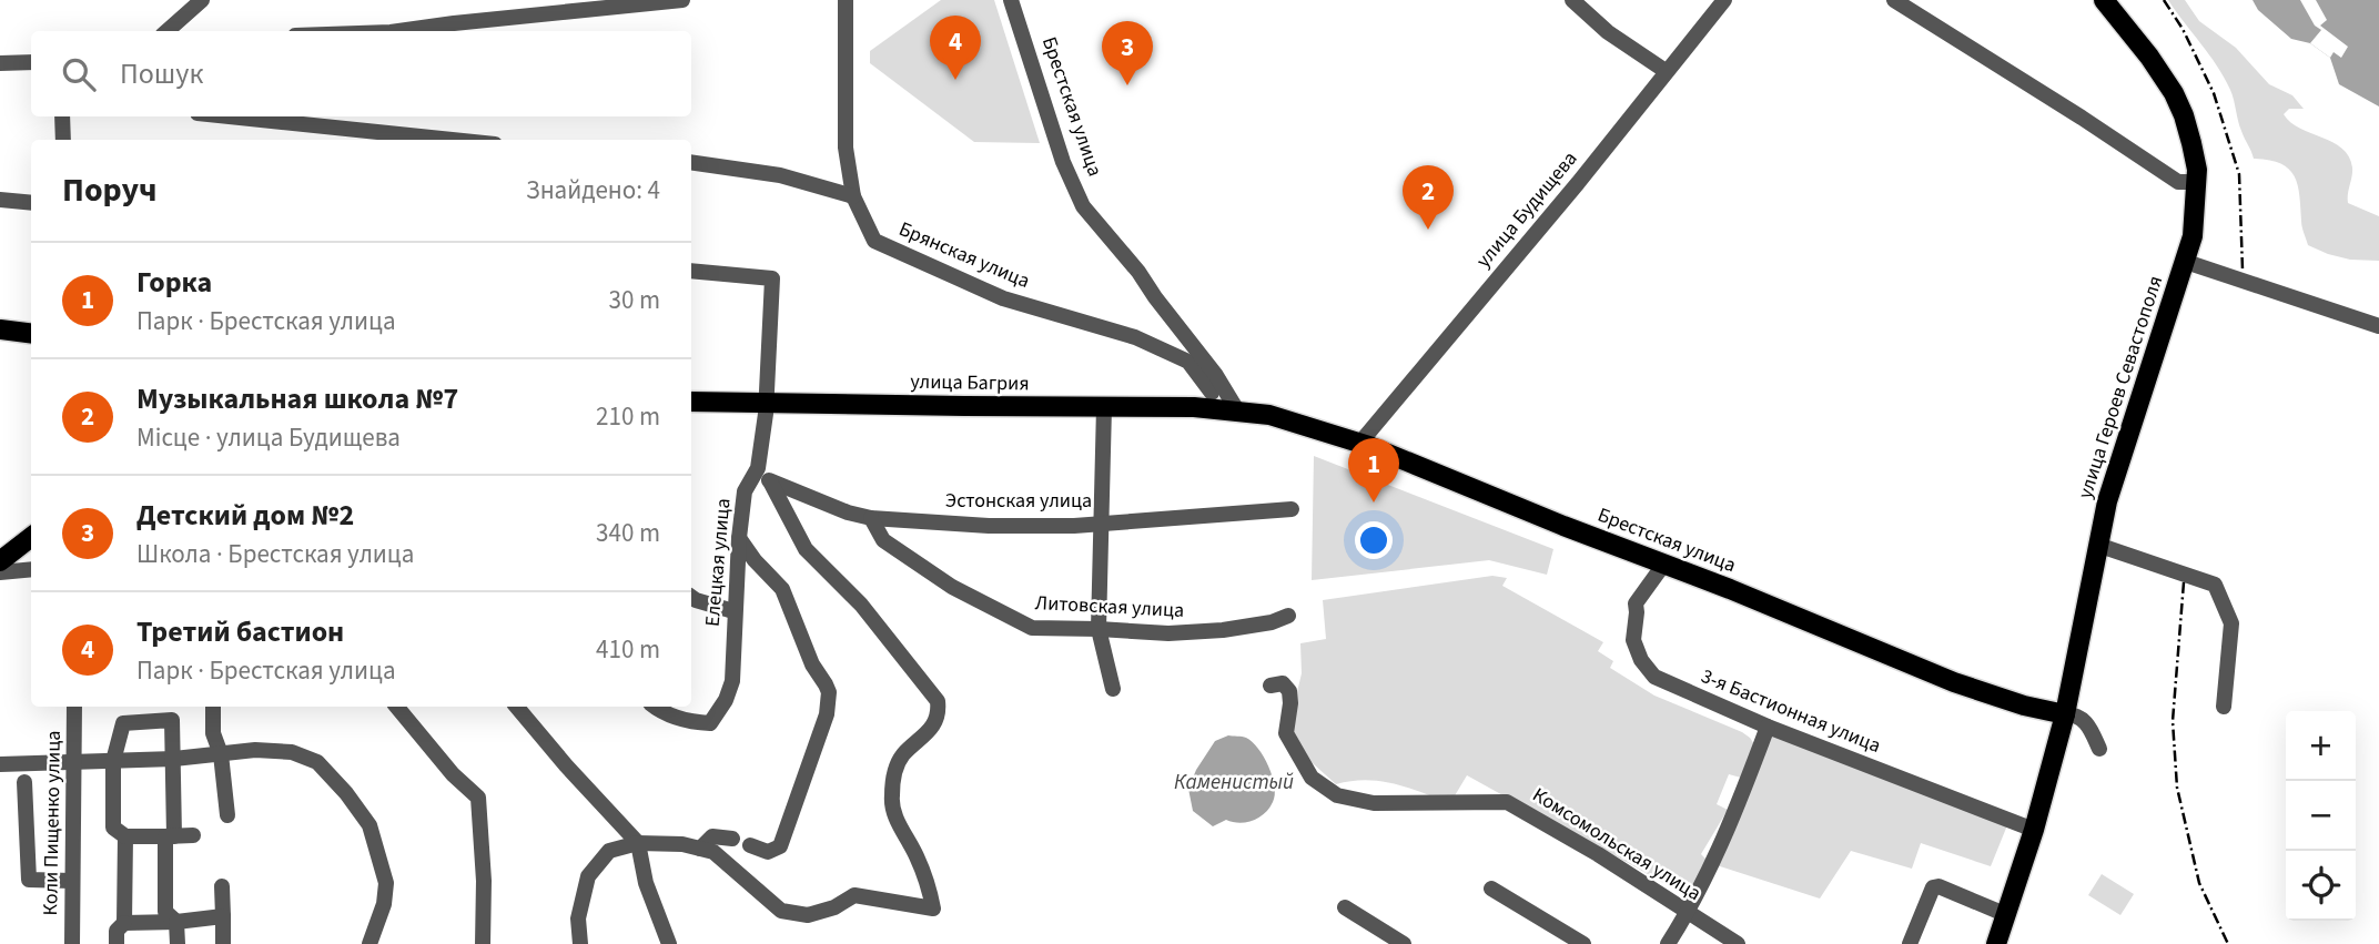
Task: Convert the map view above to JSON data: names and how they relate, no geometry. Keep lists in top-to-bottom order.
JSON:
{
  "streets": {
    "main road": ["Брестская улица", "улица Багрия", "улица Героев Севастополя"],
    "street": [
      "улица Будищева",
      "Брянская улица",
      "Эстонская улица",
      "Елецкая улица",
      "Литовская улица",
      "3-я Бастионная улица",
      "Коли Пищенко улица",
      "Комсомольская улица"
    ]
  },
  "crossings": [
    ["Брестская улица", "улица Будищева"],
    ["Брестская улица", "улица Багрия"],
    ["Брестская улица", "улица Героев Севастополя"],
    ["Брестская улица", "3-я Бастионная улица"],
    ["улица Багрия", "Елецкая улица"],
    ["улица Героев Севастополя", "3-я Бастионная улица"],
    ["Эстонская улица", "Елецкая улица"],
    ["Эстонская улица", "Литовская улица"]
  ],
  "water": ["Каменистый"],
  "page": {
    "pins": [
      "4",
      "3",
      "2",
      "1"
    ],
    "search": "Пошук",
    "heading": ["Поруч", "Знайдено: 4"],
    "list": [
      {
        "mark": "1",
        "name": "Горка",
        "note": "Парк · Брестская улица",
        "value": "30 m"
      },
      {
        "mark": "2",
        "name": "Музыкальная школа №7",
        "note": "Місце · улица Будищева",
        "value": "210 m"
      },
      {
        "mark": "3",
        "name": "Детский дом №2",
        "note": "Школа · Брестская улица",
        "value": "340 m"
      },
      {
        "mark": "4",
        "name": "Третий бастион",
        "note": "Парк · Брестская улица",
        "value": "410 m"
      }
    ],
    "map_buttons": ["+", "−"]
  }
}
